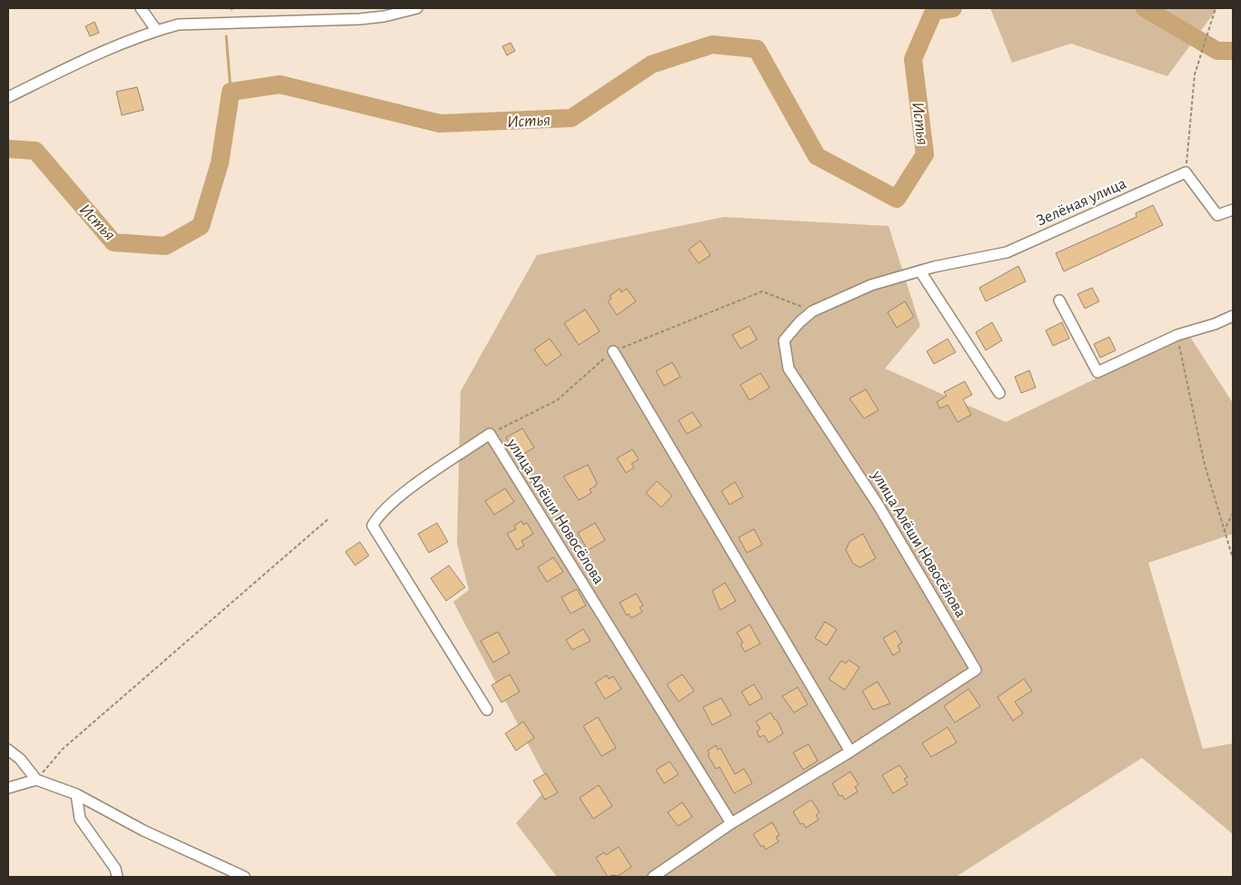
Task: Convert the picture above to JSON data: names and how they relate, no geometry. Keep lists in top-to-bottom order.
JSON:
{
  "streets": {
    "street": ["Зелёная улица", "улица Алёши Новосёлова"]
  },
  "crossings": [
    ["Зелёная улица", "улица Алёши Новосёлова"]
  ],
  "water": ["Истья"]
}
